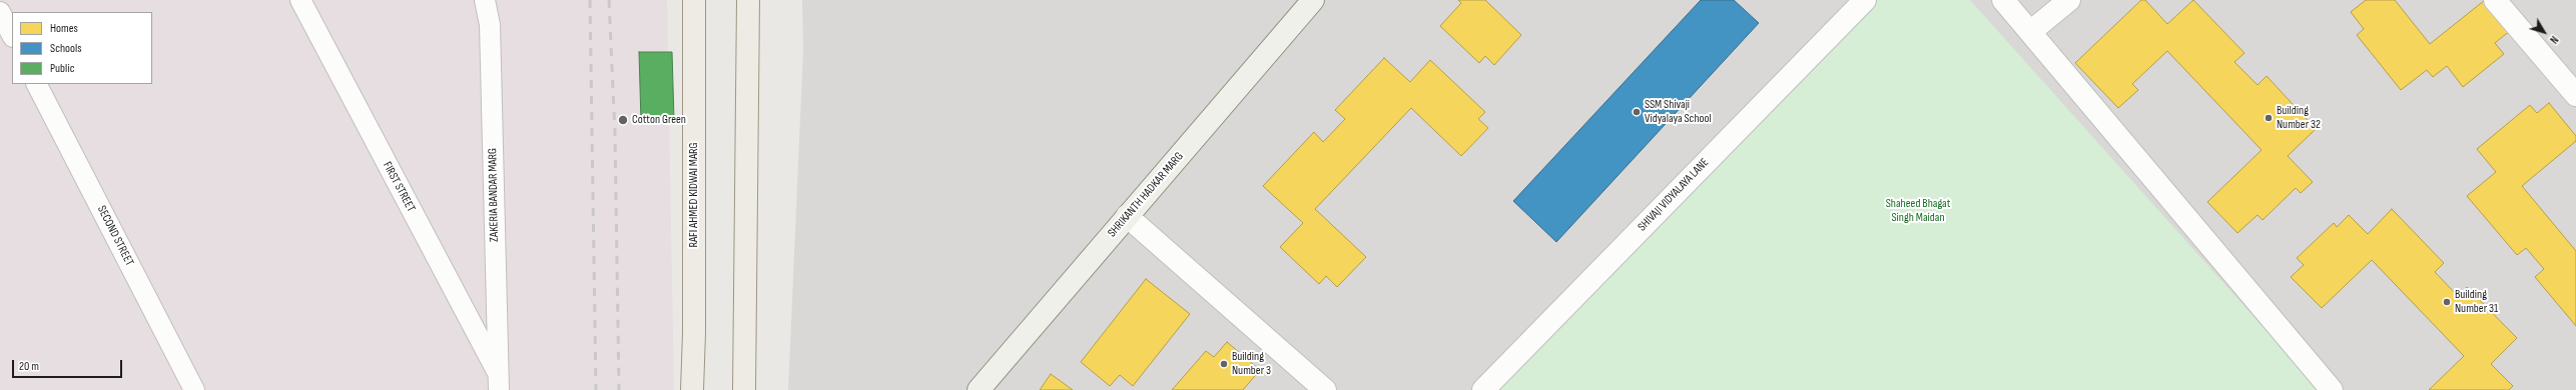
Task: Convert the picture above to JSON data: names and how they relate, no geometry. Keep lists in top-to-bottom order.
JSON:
{
  "streets": {
    "main road": ["RAFI AHMED KIDWAI MARG", "SHRIKANTH HADKAR MARG"],
    "street": ["SHIVAJI VIDYALAYA LANE"],
    "lane": ["FIRST STREET", "ZAKERIA BANDAR MARG", "SECOND STREET"]
  },
  "crossings": [
    ["FIRST STREET", "ZAKERIA BANDAR MARG"]
  ],
  "parks": ["Shaheed Bhagat Singh Maidan"],
  "places": [
    "SSM Shivaji Vidyalaya School",
    "Building Number 32",
    "Cotton Green",
    "Building Number 31",
    "Building Number 3"
  ],
  "legend": ["Homes", "Schools", "Public"],
  "scale_bar": "20 m",
  "north": "bottom right"
}
